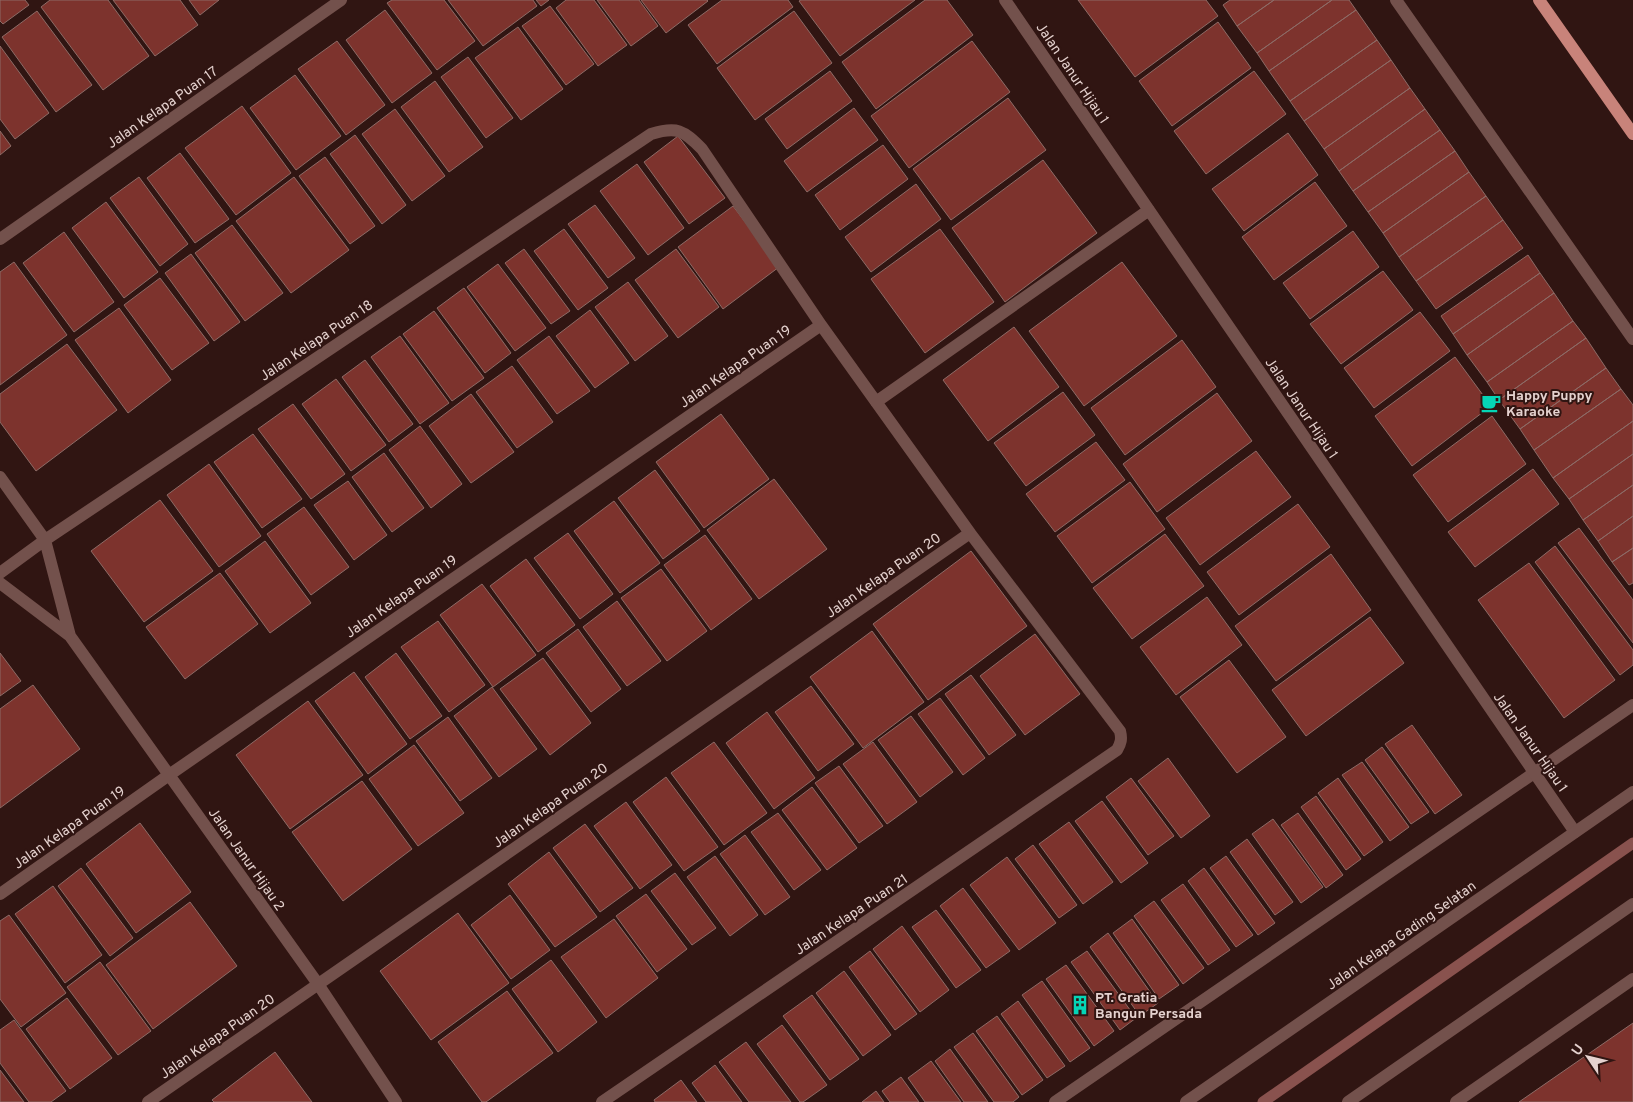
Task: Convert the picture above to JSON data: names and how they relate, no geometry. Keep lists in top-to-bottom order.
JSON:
{
  "streets": {
    "street": [
      "Jalan Janur Hijau 1",
      "Jalan Kelapa Puan 17",
      "Jalan Kelapa Puan 18",
      "Jalan Kelapa Puan 19",
      "Jalan Kelapa Puan 20",
      "Jalan Janur Hijau 2",
      "Jalan Kelapa Puan 21",
      "Jalan Kelapa Gading Selatan"
    ]
  },
  "crossings": [
    ["Jalan Janur Hijau 1", "Jalan Kelapa Gading Selatan"],
    ["Jalan Kelapa Puan 18", "Jalan Kelapa Puan 19"],
    ["Jalan Kelapa Puan 18", "Jalan Janur Hijau 2"],
    ["Jalan Kelapa Puan 19", "Jalan Janur Hijau 2"],
    ["Jalan Kelapa Puan 20", "Jalan Janur Hijau 2"],
    ["Jalan Kelapa Puan 20", "Jalan Kelapa Puan 21"]
  ],
  "places": {
    "cafe": ["Happy Puppy Karaoke"],
    "building": ["PT. Gratia Bangun Persada"]
  },
  "north": "top left"
}
